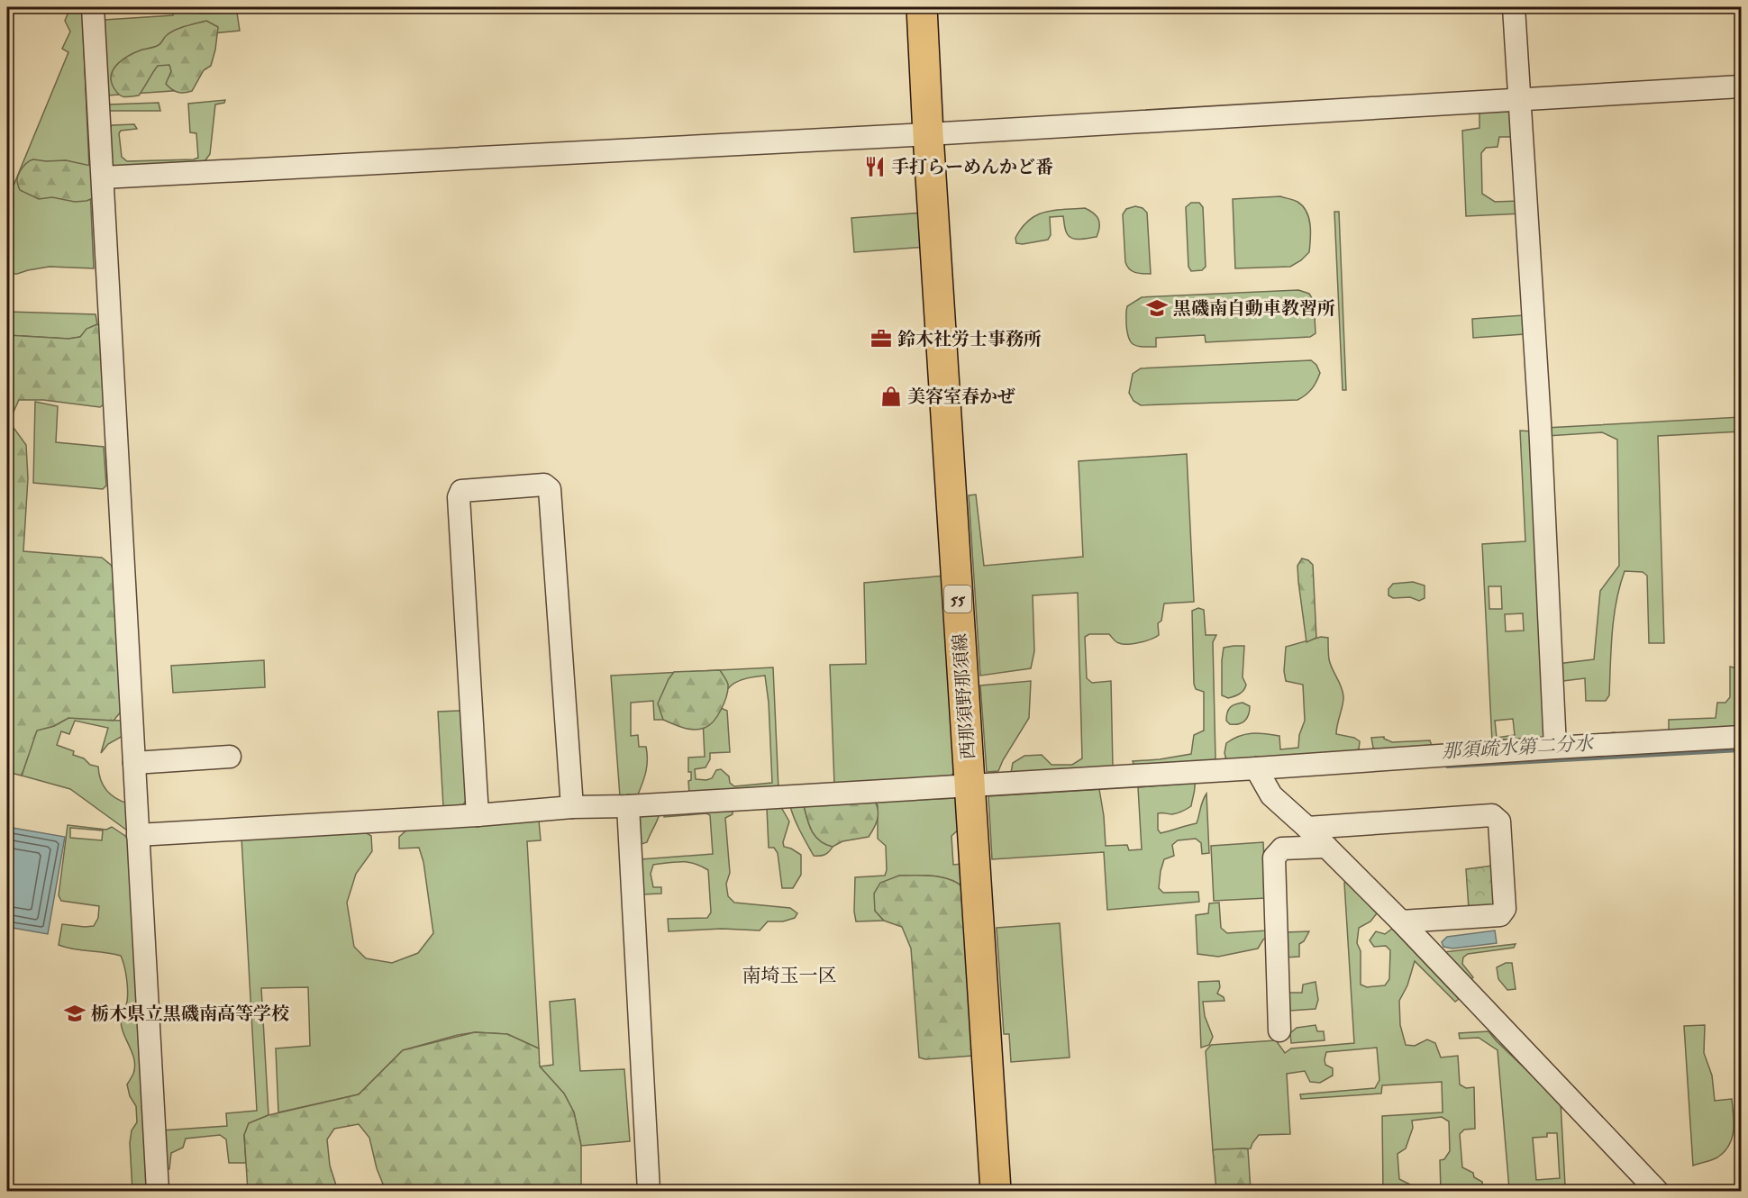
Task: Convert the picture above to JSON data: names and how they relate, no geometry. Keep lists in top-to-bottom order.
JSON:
{
  "streets": {
    "main road": ["55", "西那須野那須線"]
  },
  "districts": ["南埼玉一区"],
  "water": ["那須疏水第二分水"],
  "places": {
    "restaurant": ["手打らーめんかど番"],
    "school or university": ["黒磯南自動車教習所", "栃木県立黒磯南高等学校"],
    "office": ["鈴木社労士事務所"],
    "shop": ["美容室春かぜ"]
  }
}
